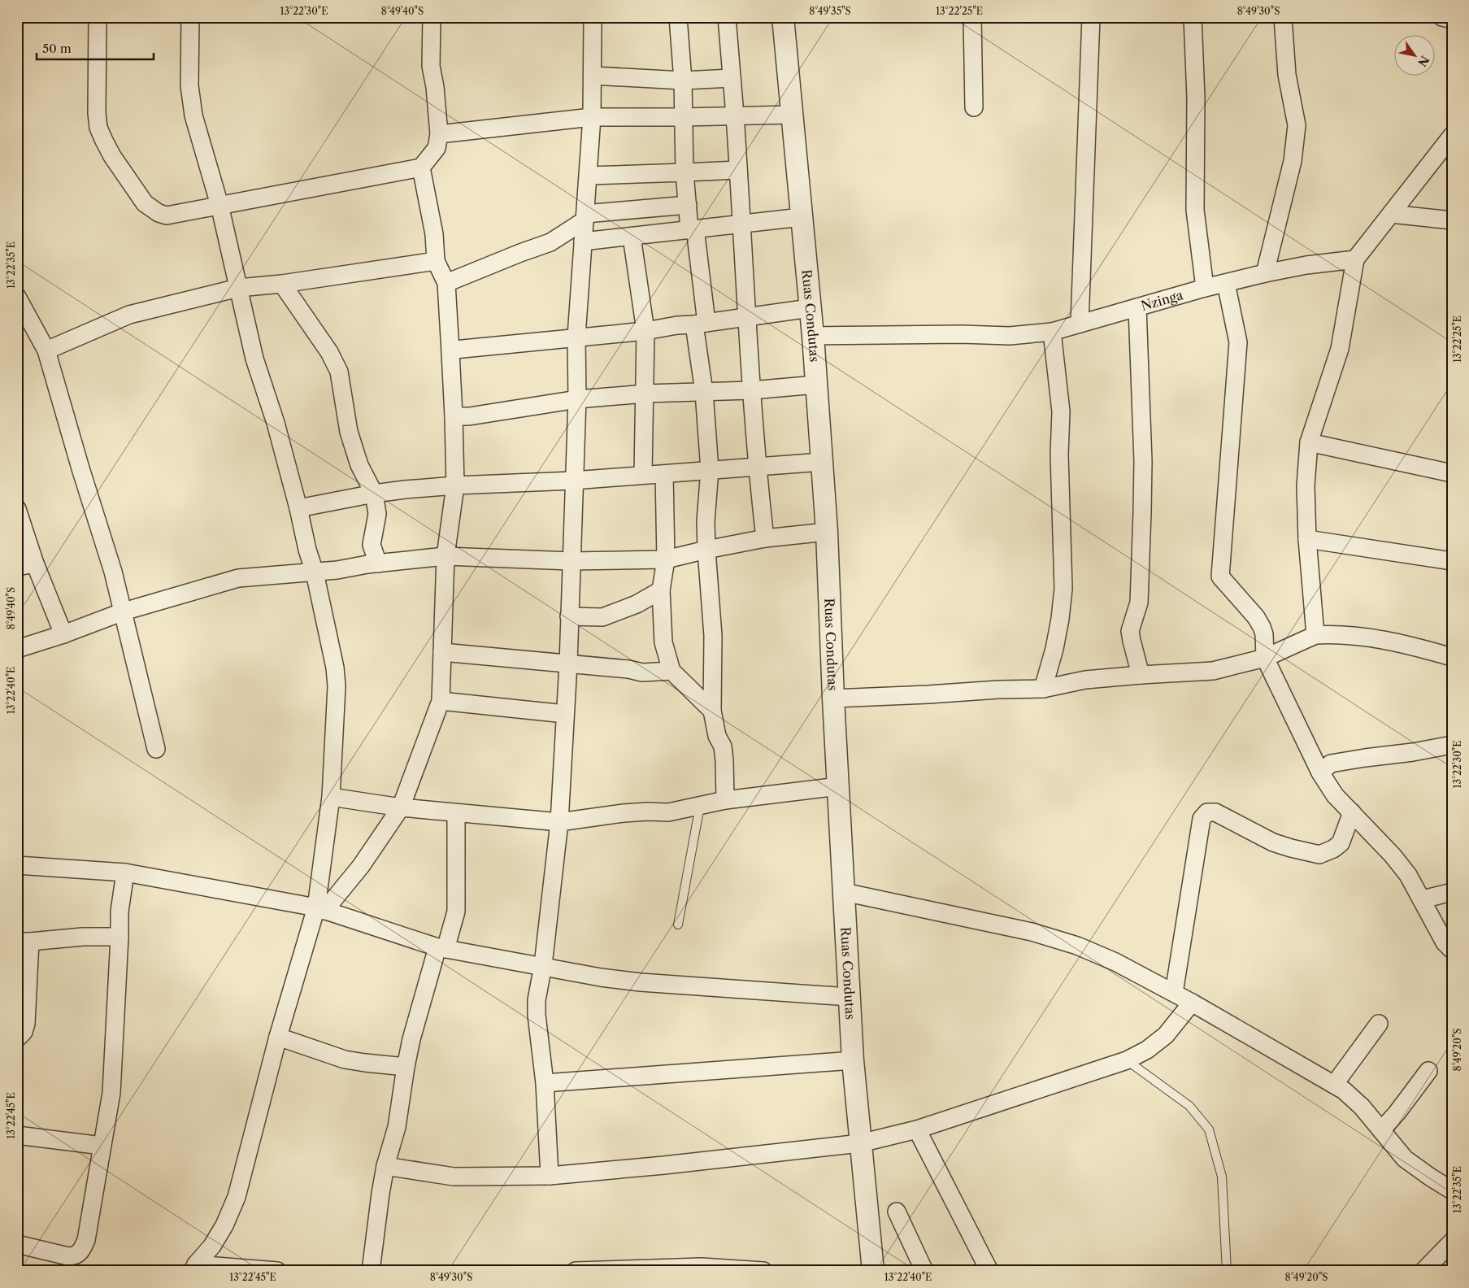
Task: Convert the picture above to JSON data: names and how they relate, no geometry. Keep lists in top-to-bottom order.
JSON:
{
  "streets": {
    "street": ["Nzinga", "Ruas Condutas"]
  },
  "crossings": [
    ["Nzinga", "Ruas Condutas"]
  ],
  "scale_bar": "50 m",
  "north": "bottom right",
  "coordinates": [
    "13°22'30\"E",
    "8°49'40\"S",
    "8°49'35\"S",
    "13°22'25\"E",
    "8°49'30\"S",
    "13°22'35\"E",
    "13°22'40\"E",
    "8°49'20\"S",
    "13°22'45\"E"
  ]
}
